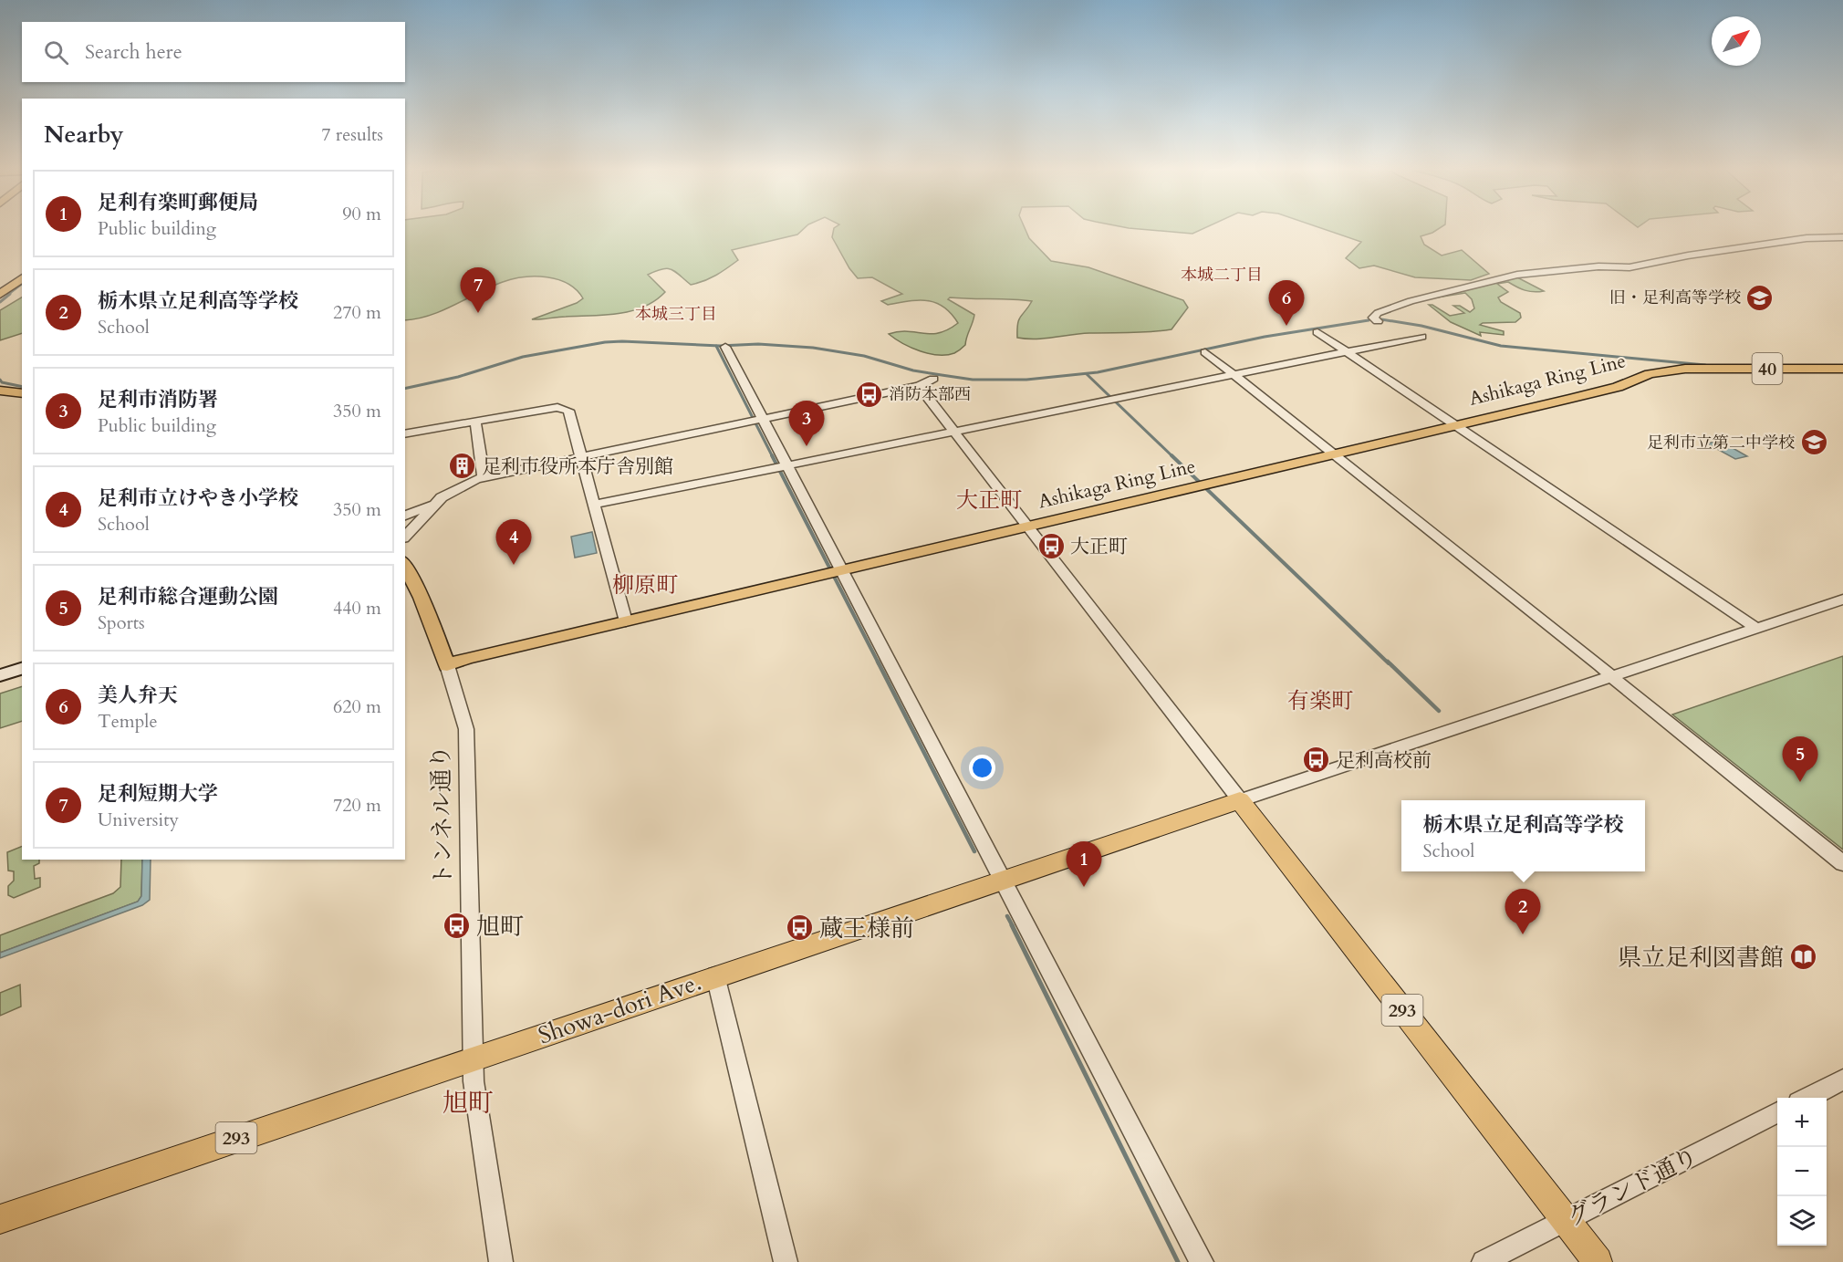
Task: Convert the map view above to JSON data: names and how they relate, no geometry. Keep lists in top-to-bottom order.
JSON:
{
  "streets": {
    "highway": ["Showa-dori Ave.", "293"],
    "main road": ["40", "Ashikaga Ring Line"],
    "street": ["トンネル通り", "グランド通り"]
  },
  "crossings": [
    ["40", "Ashikaga Ring Line"],
    ["Ashikaga Ring Line", "トンネル通り"],
    ["トンネル通り", "Showa-dori Ave."],
    ["Showa-dori Ave.", "293"],
    ["293", "グランド通り"]
  ],
  "districts": [
    "本城二丁目",
    "本城三丁目",
    "大正町",
    "柳原町",
    "有楽町",
    "旭町"
  ],
  "places": {
    "school or university": ["旧・足利高等学校", "足利市立第二中学校"],
    "bus stop": [
      "消防本部西",
      "大正町",
      "足利高校前",
      "旭町",
      "蔵王様前"
    ],
    "building": ["足利市役所本庁舎別館"],
    "library": ["県立足利図書館"]
  },
  "north": "top right",
  "page": {
    "search": "Search here",
    "heading": ["Nearby", "7 results"],
    "list": [
      {
        "mark": "1",
        "name": "足利有楽町郵便局",
        "note": "Public building",
        "value": "90 m"
      },
      {
        "mark": "2",
        "name": "栃木県立足利高等学校",
        "note": "School",
        "value": "270 m"
      },
      {
        "mark": "3",
        "name": "足利市消防署",
        "note": "Public building",
        "value": "350 m"
      },
      {
        "mark": "4",
        "name": "足利市立けやき小学校",
        "note": "School",
        "value": "350 m"
      },
      {
        "mark": "5",
        "name": "足利市総合運動公園",
        "note": "Sports",
        "value": "440 m"
      },
      {
        "mark": "6",
        "name": "美人弁天",
        "note": "Temple",
        "value": "620 m"
      },
      {
        "mark": "7",
        "name": "足利短期大学",
        "note": "University",
        "value": "720 m"
      }
    ],
    "pins": [
      "7",
      "6",
      "3",
      "4",
      "5",
      "1",
      "2"
    ],
    "popup": ["栃木県立足利高等学校", "School"],
    "map_buttons": ["+", "−"]
  }
}
